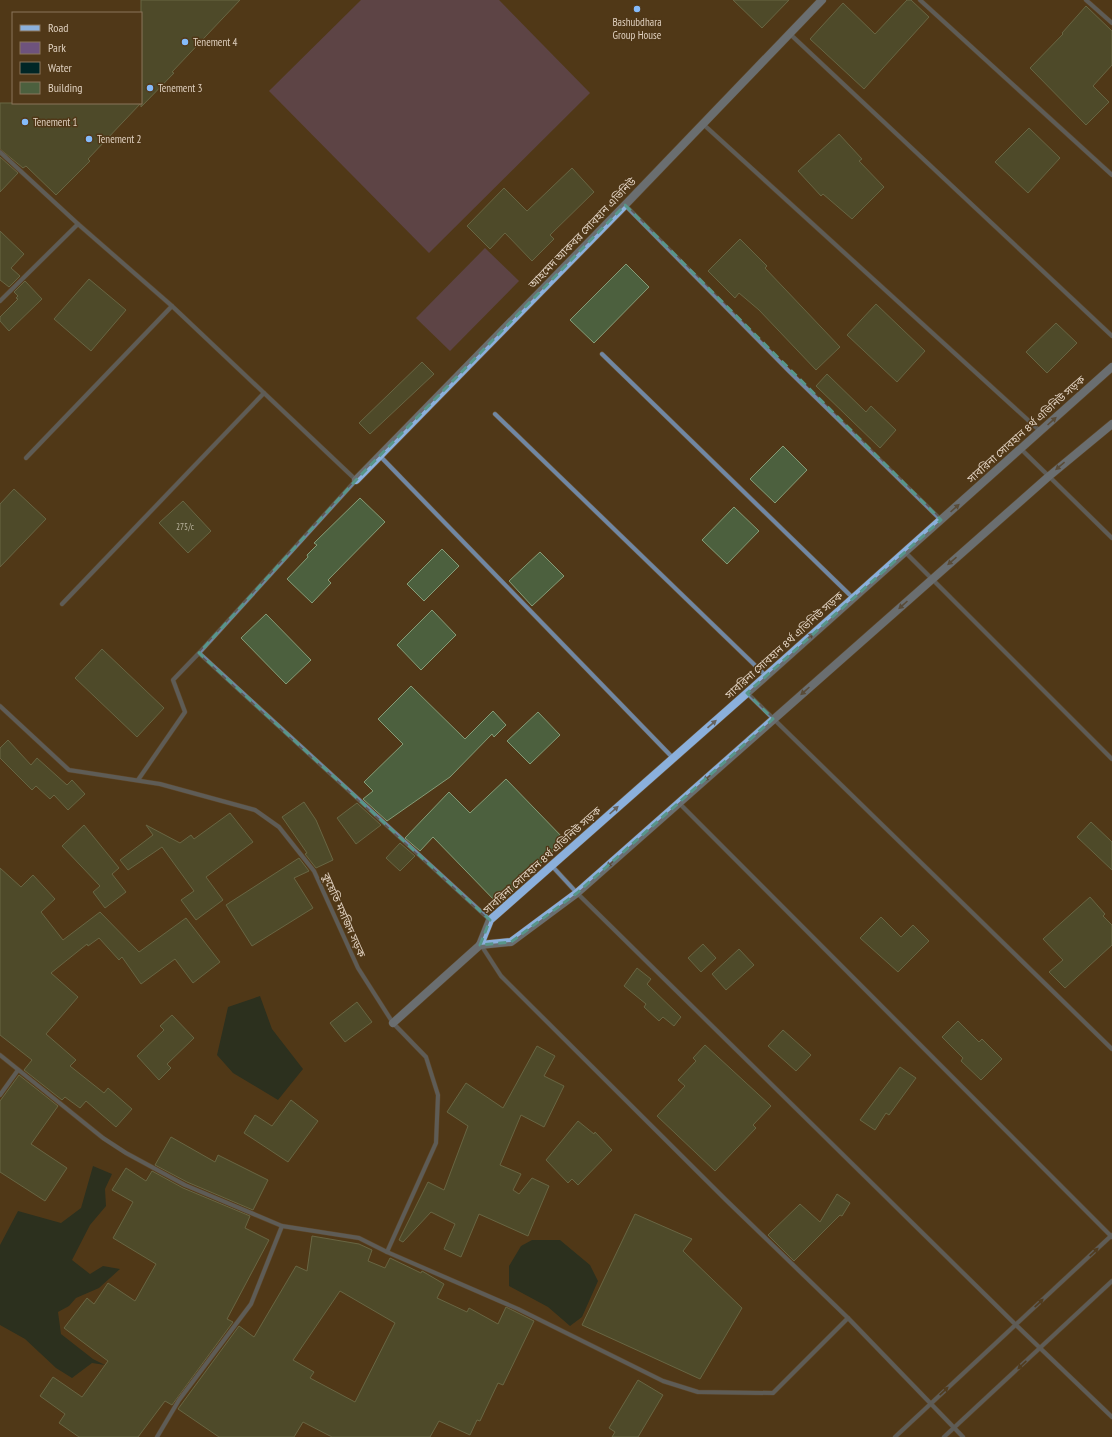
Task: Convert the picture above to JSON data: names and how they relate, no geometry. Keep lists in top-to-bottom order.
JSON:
{
  "streets": {
    "street": ["আহমেদ আকবর সোবহান এভিনিউ", "সাবরিনা সোবহান ৪র্থ এভিনিউ সড়ক", "কুয়েতি মসজিদ সড়ক"]
  },
  "crossings": [
    ["সাবরিনা সোবহান ৪র্থ এভিনিউ সড়ক", "কুয়েতি মসজিদ সড়ক"]
  ],
  "places": [
    "Bashubdhara Group House",
    "Tenement 4",
    "Tenement 3",
    "Tenement 1",
    "Tenement 2"
  ],
  "house_numbers": ["275/c"],
  "legend": [
    "Road",
    "Park",
    "Water",
    "Building"
  ]
}
